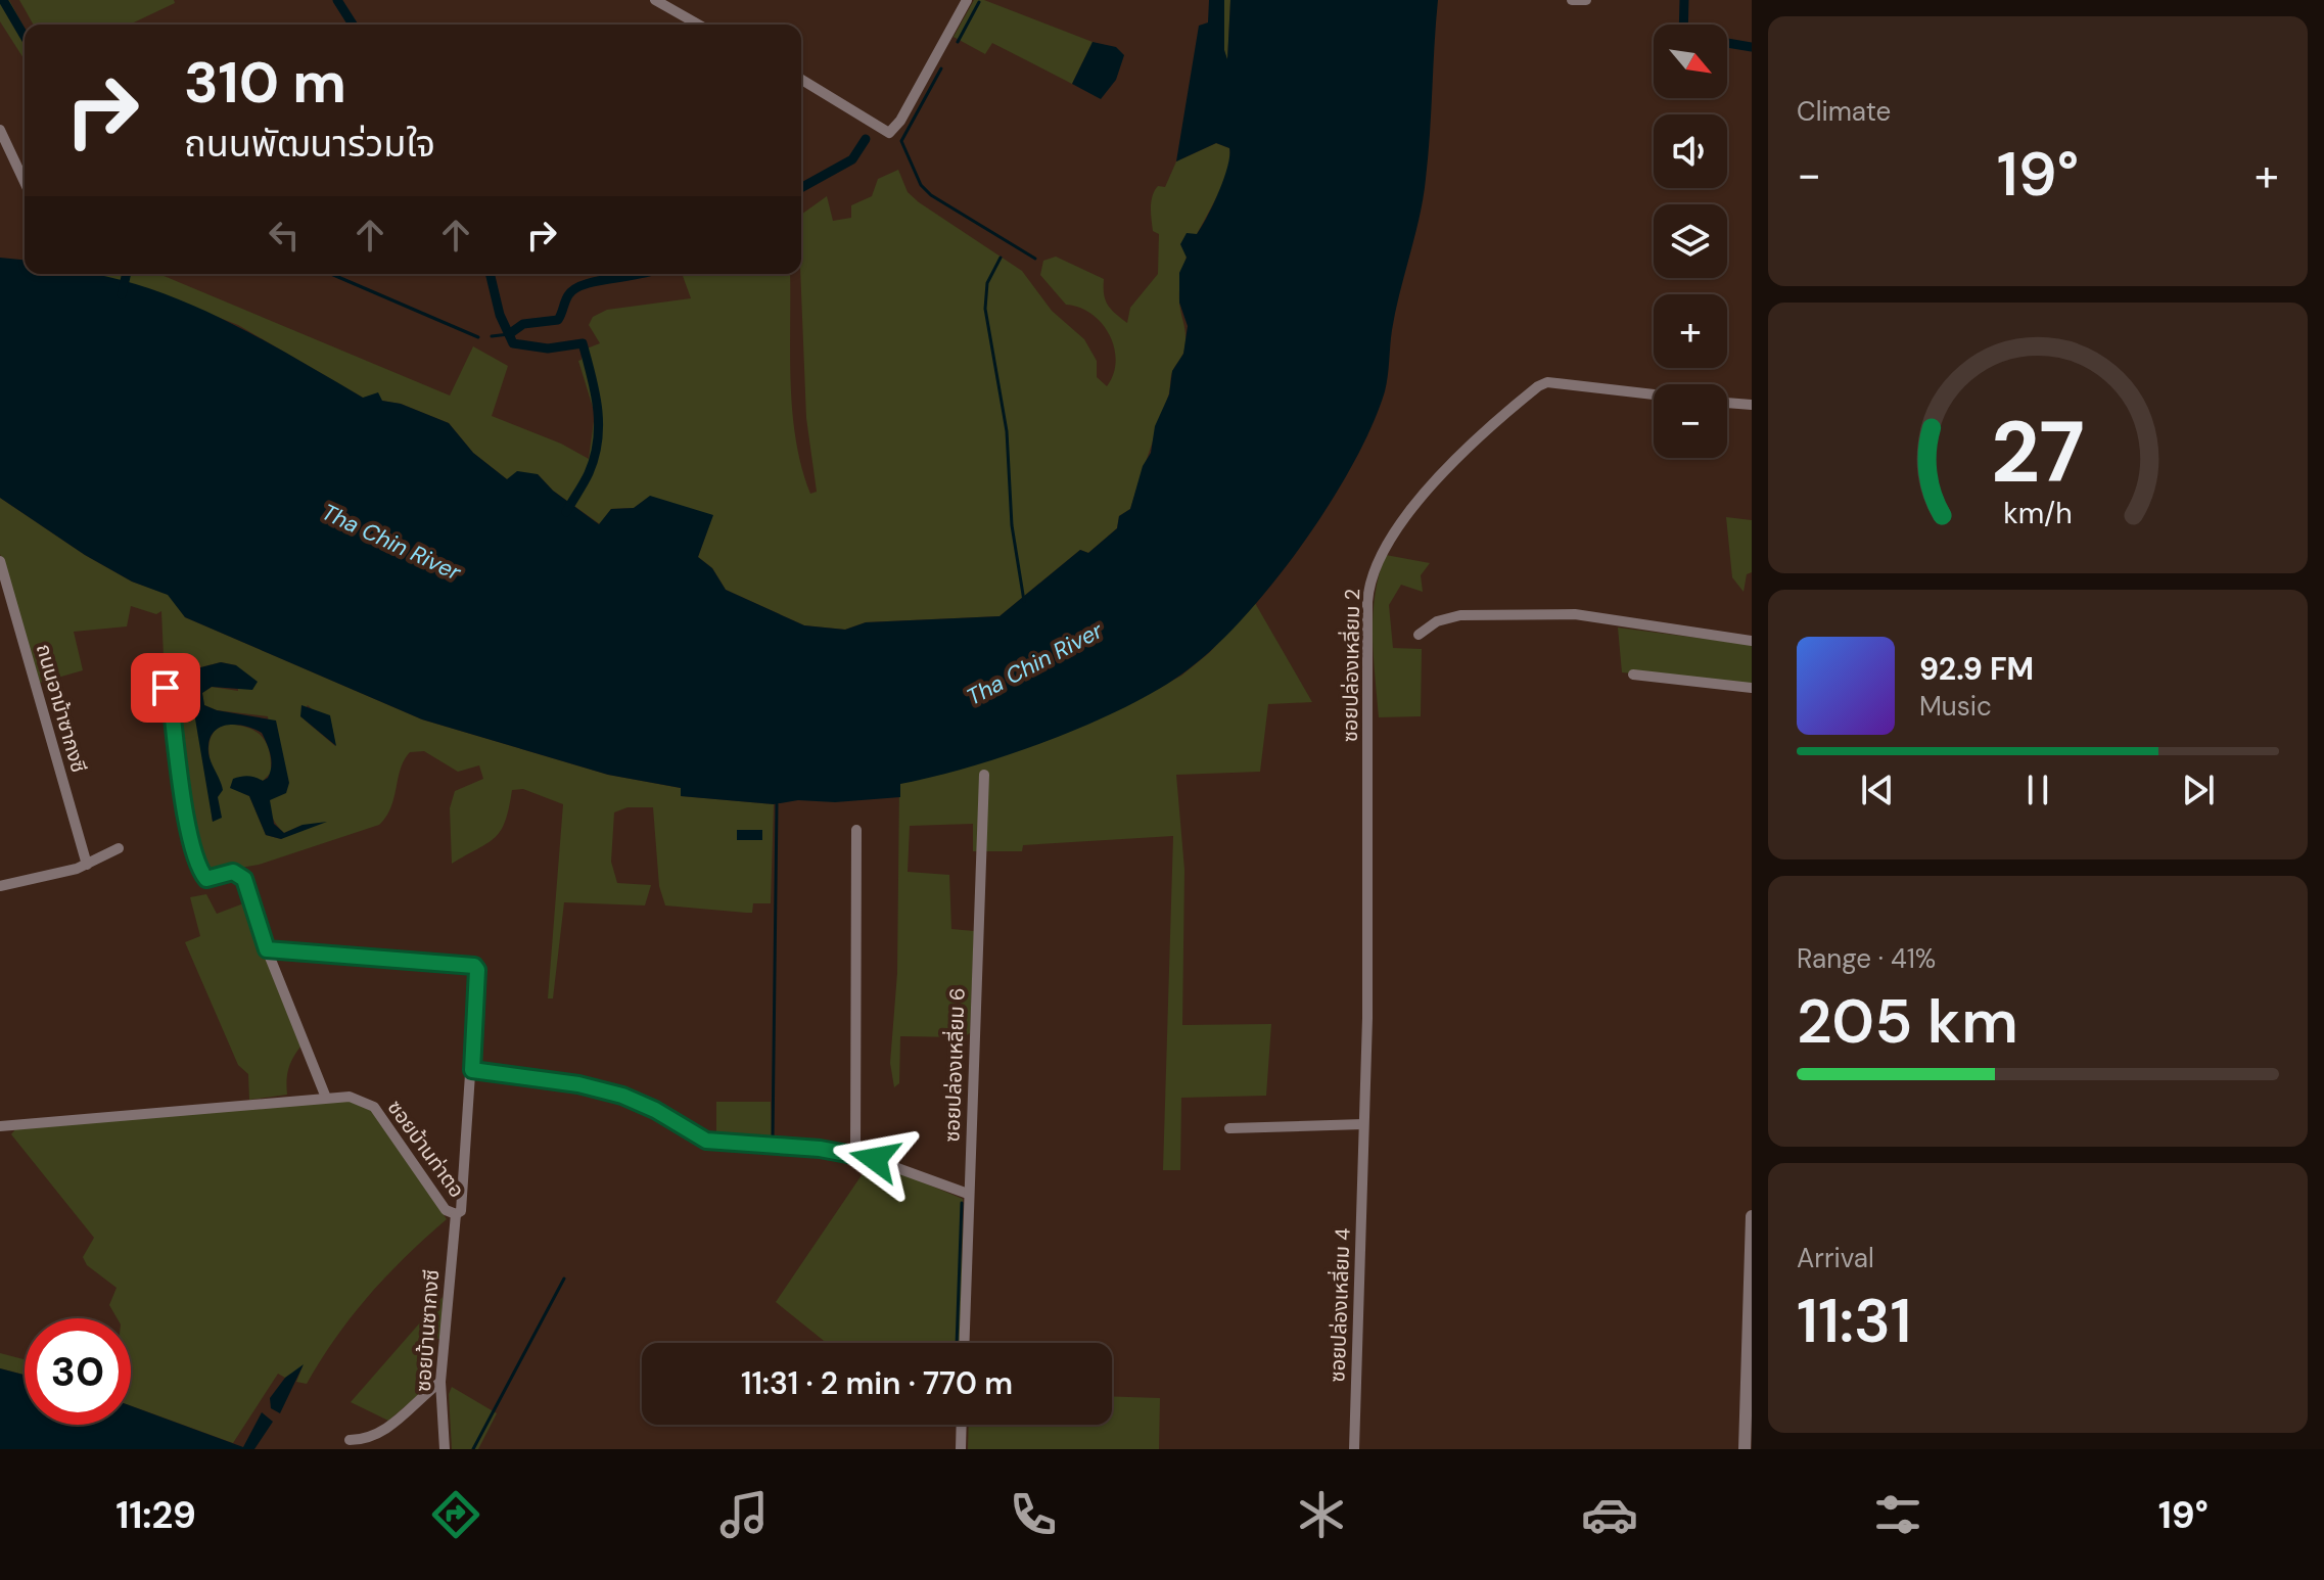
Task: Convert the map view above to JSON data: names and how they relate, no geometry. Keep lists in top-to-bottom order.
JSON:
{
  "streets": {
    "street": [
      "ซอยปล่องเหลี่ยม 2",
      "ถนนอาม้าซากงซี",
      "ซอยปล่องเหลี่ยม 6",
      "ซอยบ้านท่าตอ",
      "ซอยปล่องเหลี่ยม 4",
      "ซอยบ้านซากงซี"
    ]
  },
  "crossings": [
    ["ซอยปล่องเหลี่ยม 2", "ซอยปล่องเหลี่ยม 4"],
    ["ซอยบ้านท่าตอ", "ซอยบ้านซากงซี"]
  ],
  "water": ["Tha Chin River"],
  "north": "bottom right",
  "page": {
    "tile": [
      "Climate",
      ["Range · 41%", "205 km"],
      ["Arrival", "11:31"]
    ],
    "map_buttons": ["+", "−"],
    "turn": ["310 m", "ถนนพัฒนาร่วมใจ"],
    "heat": ["−", "19°", "+"],
    "song": ["92.9 FM", "Music"],
    "limit": "30",
    "trip": "11:31 · 2 min · 770 m",
    "tabs": ["11:29", "19°"],
    "gauge": ["27", "km/h"]
  }
}
